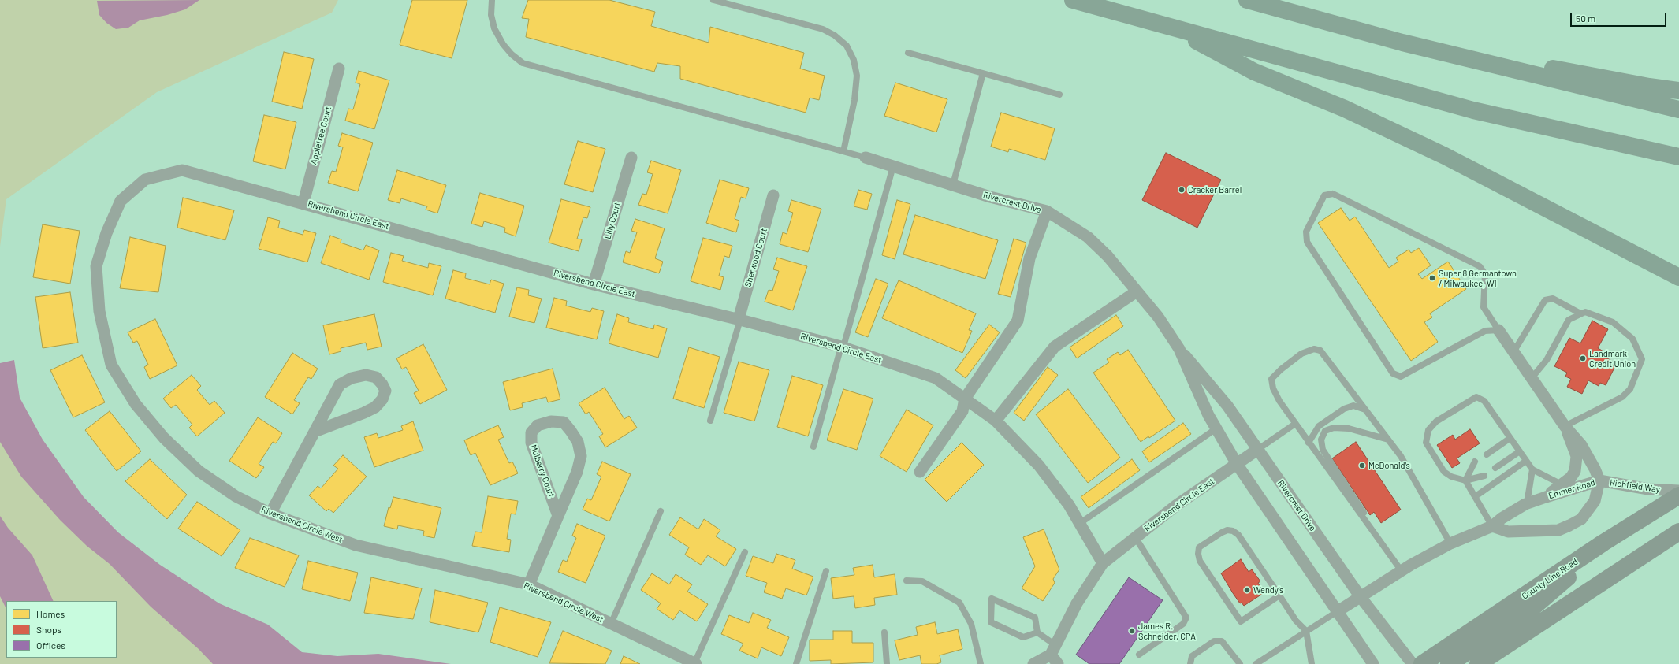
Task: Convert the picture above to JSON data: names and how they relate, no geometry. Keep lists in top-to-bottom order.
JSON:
{
  "streets": {
    "main road": ["County Line Road"],
    "street": [
      "Appletree Court",
      "Rivercrest Drive",
      "Riversbend Circle East",
      "Lilly Court",
      "Sherwood Court",
      "Mulberry Court",
      "Richfield Way",
      "Emmer Road",
      "Riversbend Circle West"
    ]
  },
  "crossings": [
    ["Appletree Court", "Riversbend Circle East"],
    ["Rivercrest Drive", "Riversbend Circle East"],
    ["Rivercrest Drive", "Emmer Road"],
    ["Riversbend Circle East", "Lilly Court"],
    ["Riversbend Circle East", "Sherwood Court"],
    ["Riversbend Circle East", "Riversbend Circle West"],
    ["Mulberry Court", "Riversbend Circle West"],
    ["Richfield Way", "Emmer Road"]
  ],
  "places": [
    "Cracker Barrel",
    "Super 8 Germantown / Milwaukee, WI",
    "Landmark Credit Union",
    "McDonald's",
    "Wendy's",
    "James R. Schneider, CPA"
  ],
  "legend": ["Homes", "Shops", "Offices"],
  "scale_bar": "50 m"
}
